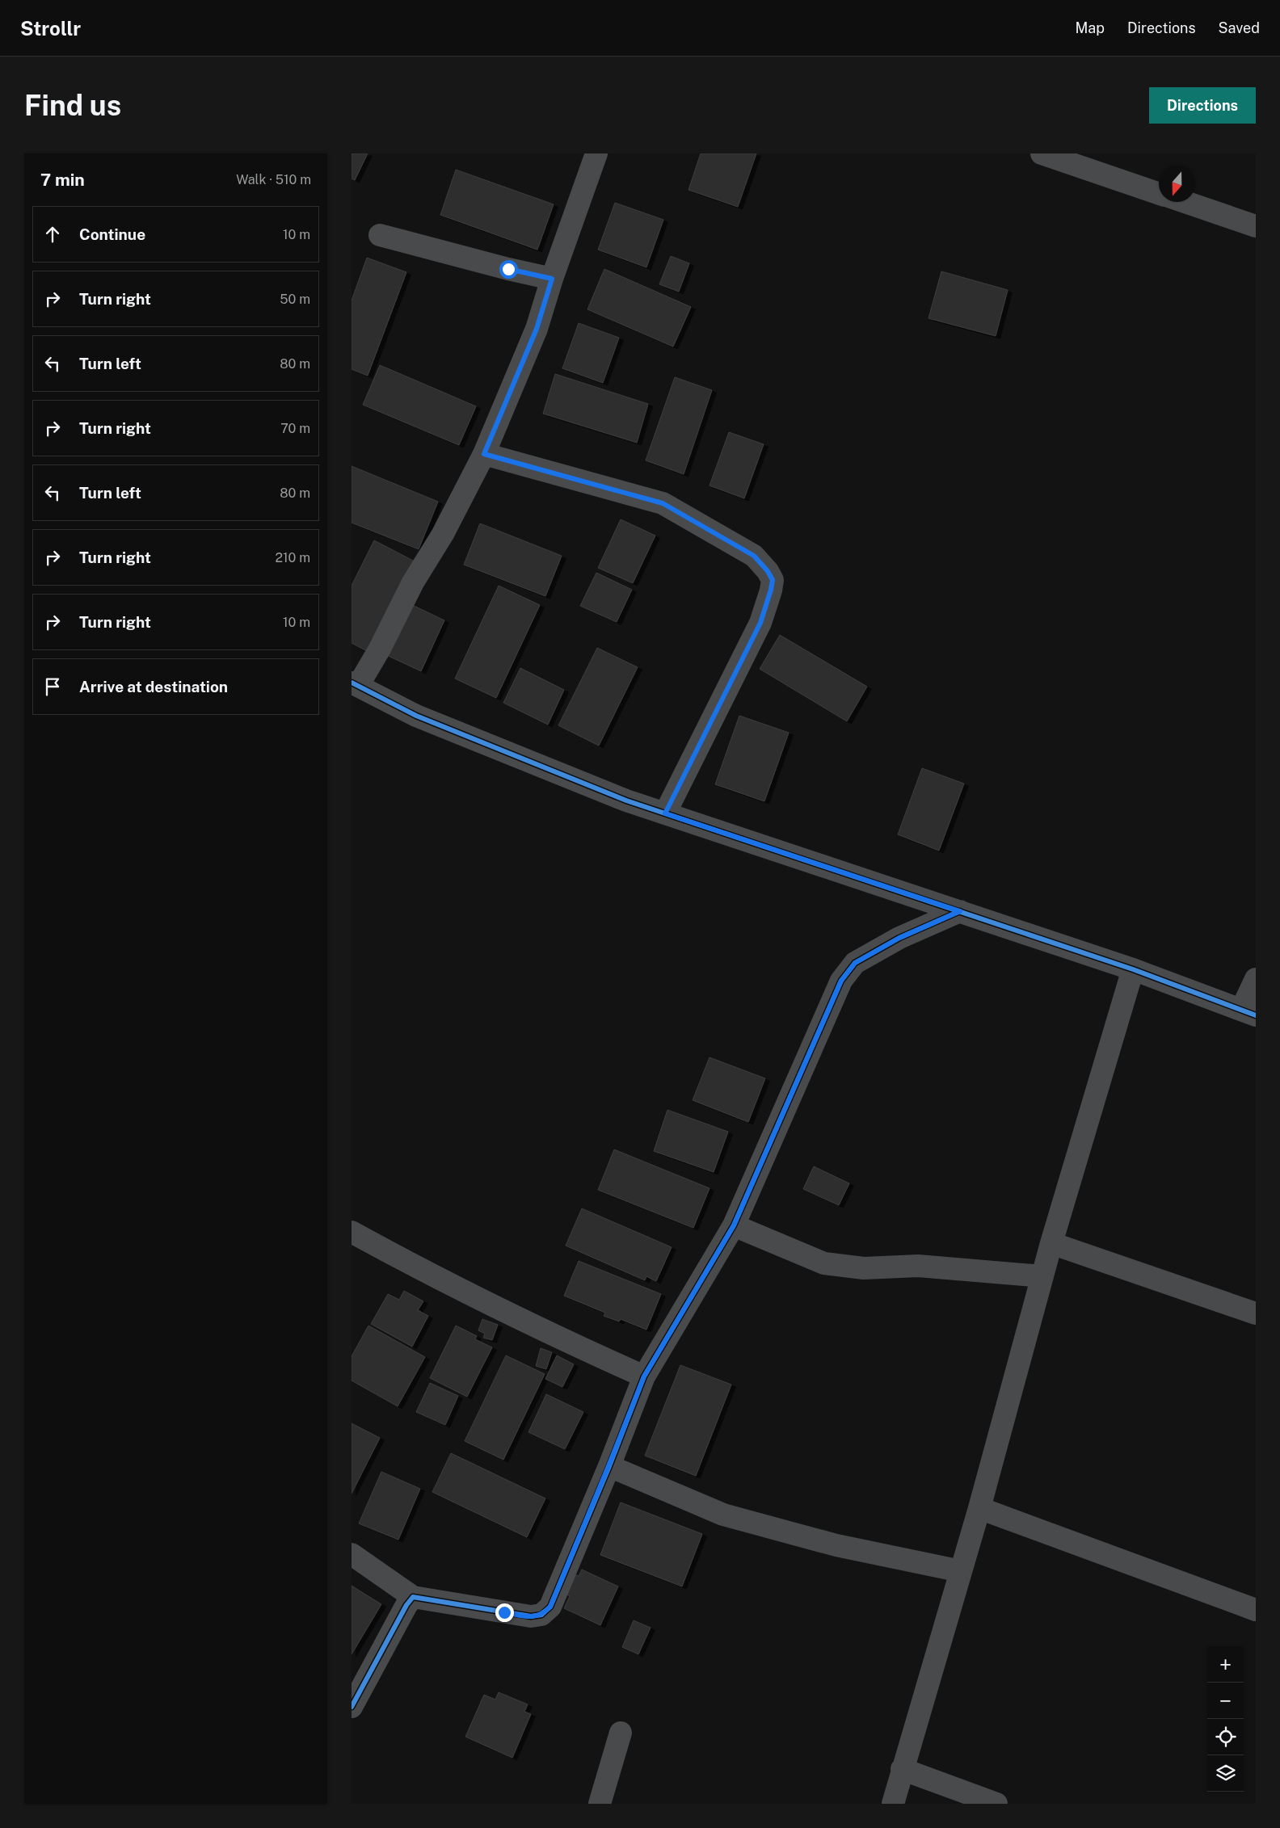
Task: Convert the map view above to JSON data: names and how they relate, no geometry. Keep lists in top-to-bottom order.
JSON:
{
  "north": "bottom",
  "page": {
    "header": "Strollr",
    "nav": ["Map", "Directions", "Saved"],
    "buttons": "Directions",
    "title": "Find us",
    "heading": ["7 min", "Walk · 510 m"],
    "list": [
      ["Continue", "10 m"],
      ["Turn right", "50 m"],
      ["Turn left", "80 m"],
      ["Turn right", "70 m"],
      ["Turn left", "80 m"],
      ["Turn right", "210 m"],
      ["Turn right", "10 m"],
      "Arrive at destination"
    ],
    "map_buttons": ["+", "−"]
  }
}
